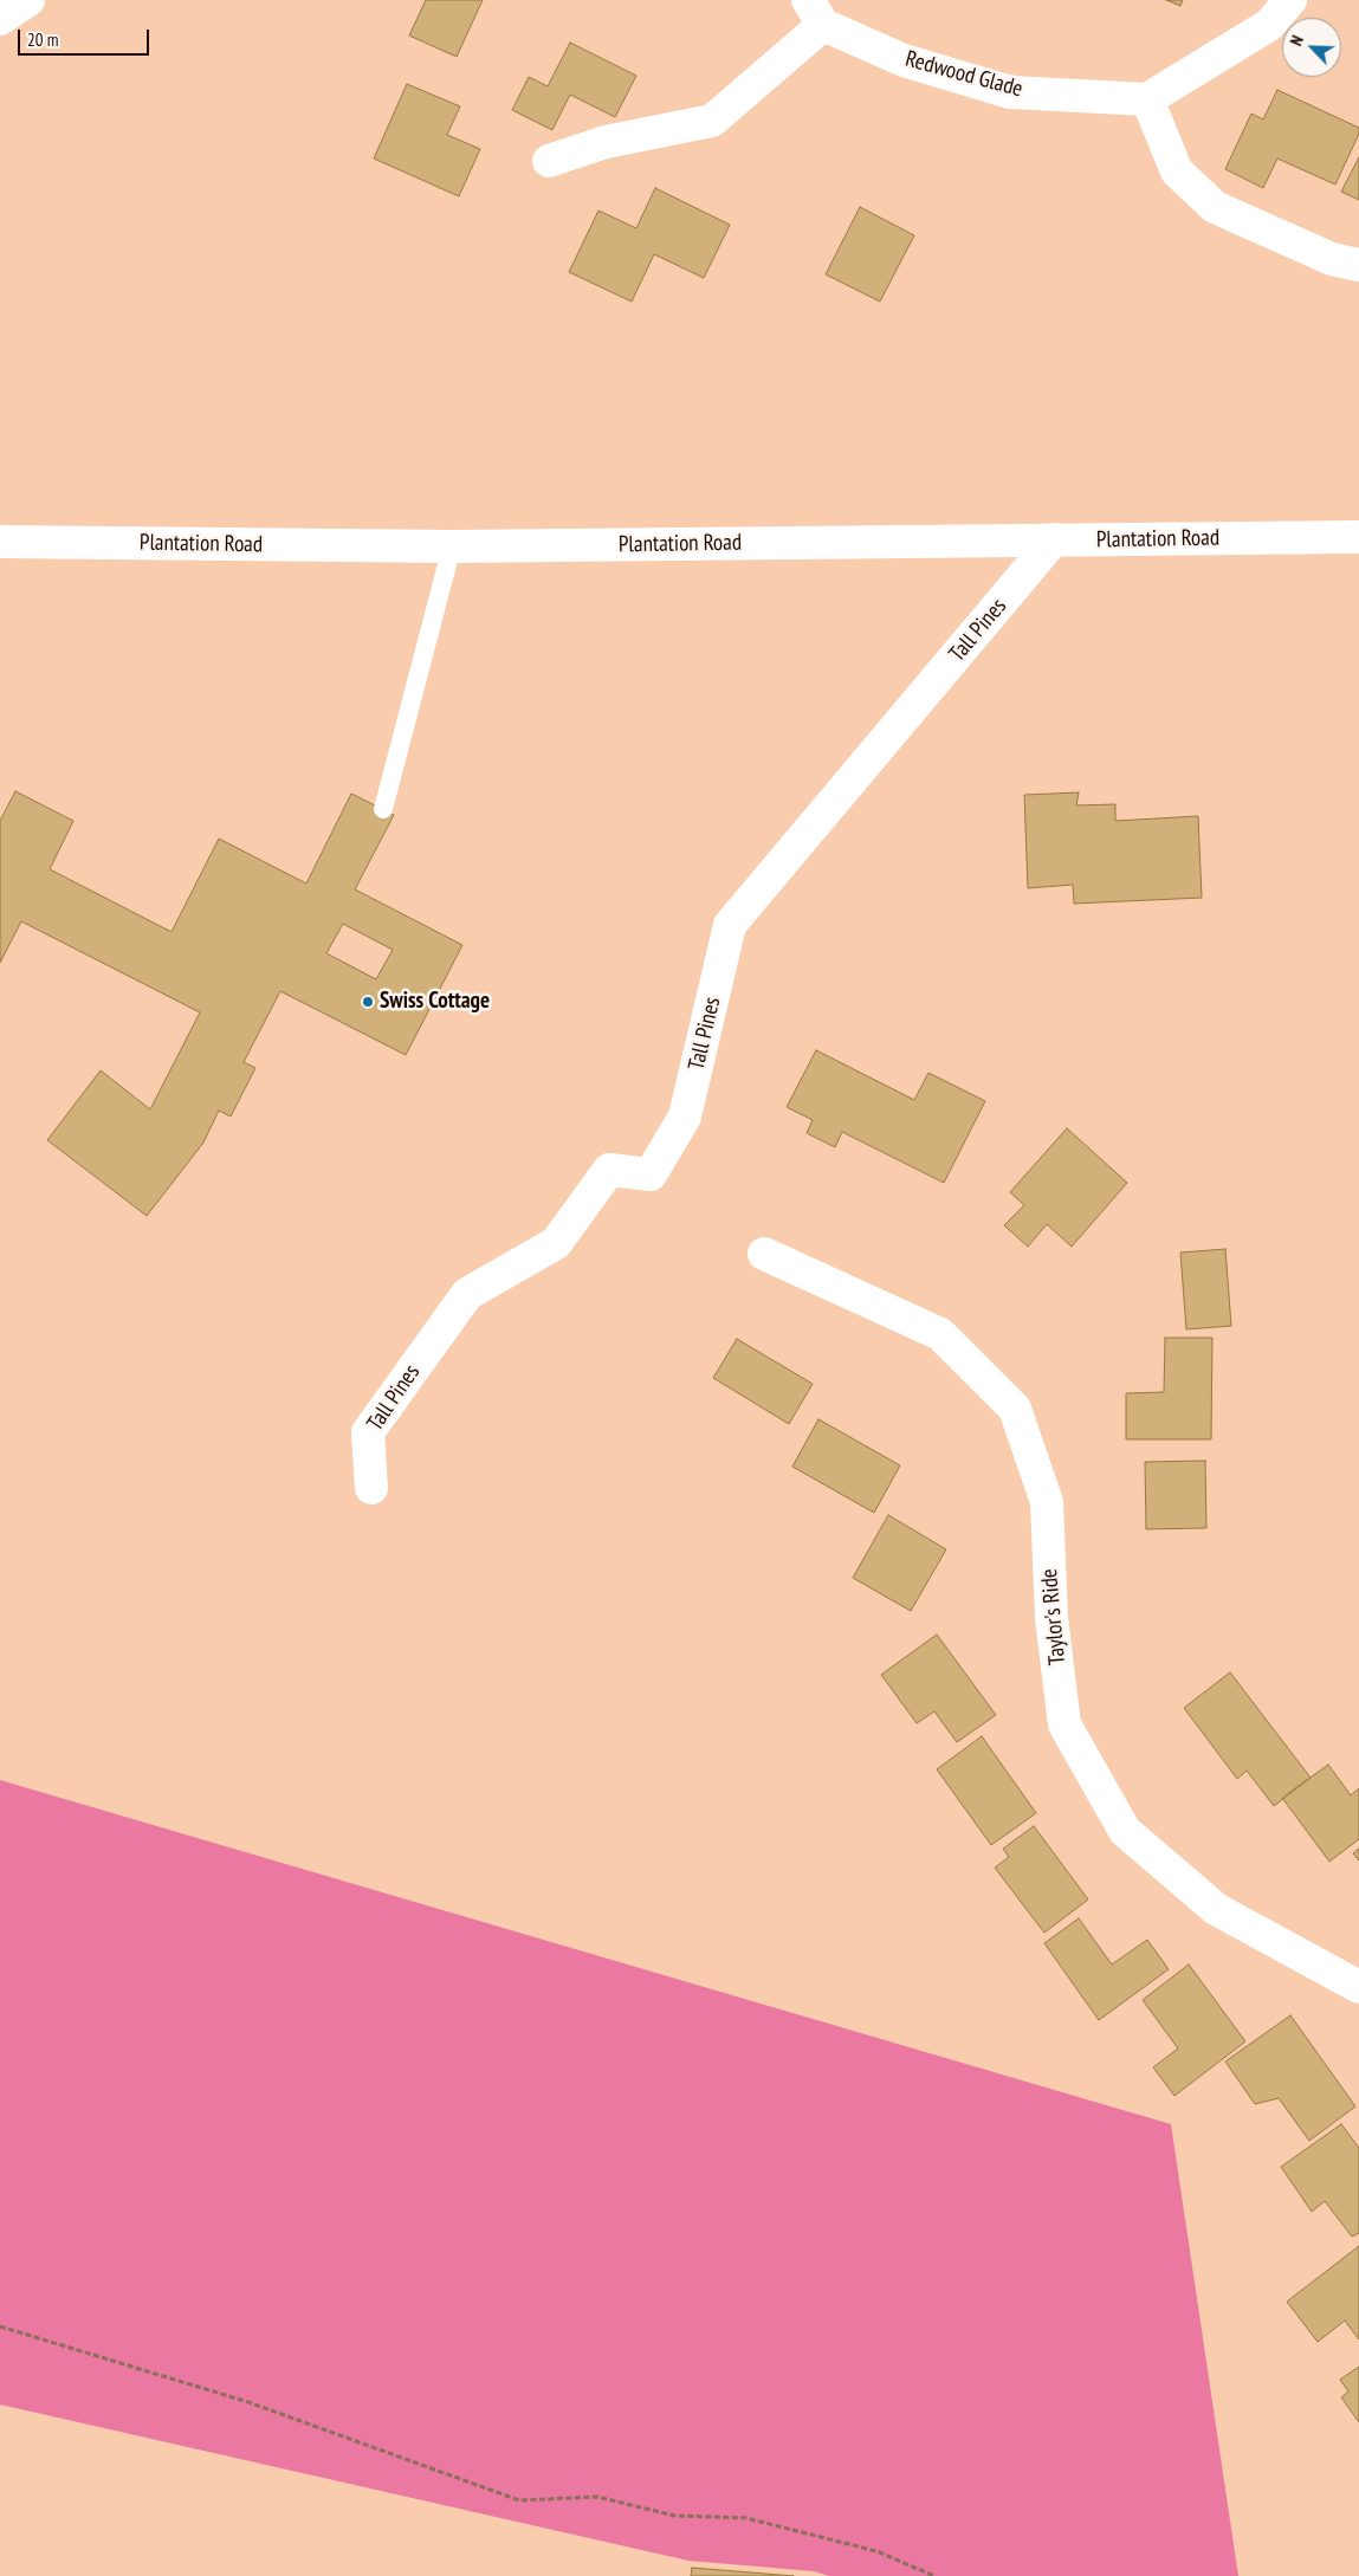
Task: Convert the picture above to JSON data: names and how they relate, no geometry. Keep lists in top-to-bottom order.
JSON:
{
  "streets": {
    "street": [
      "Redwood Glade",
      "Plantation Road",
      "Tall Pines",
      "Taylor's Ride"
    ]
  },
  "crossings": [
    ["Plantation Road", "Tall Pines"]
  ],
  "places": ["Swiss Cottage"],
  "scale_bar": "20 m",
  "north": "top left"
}
